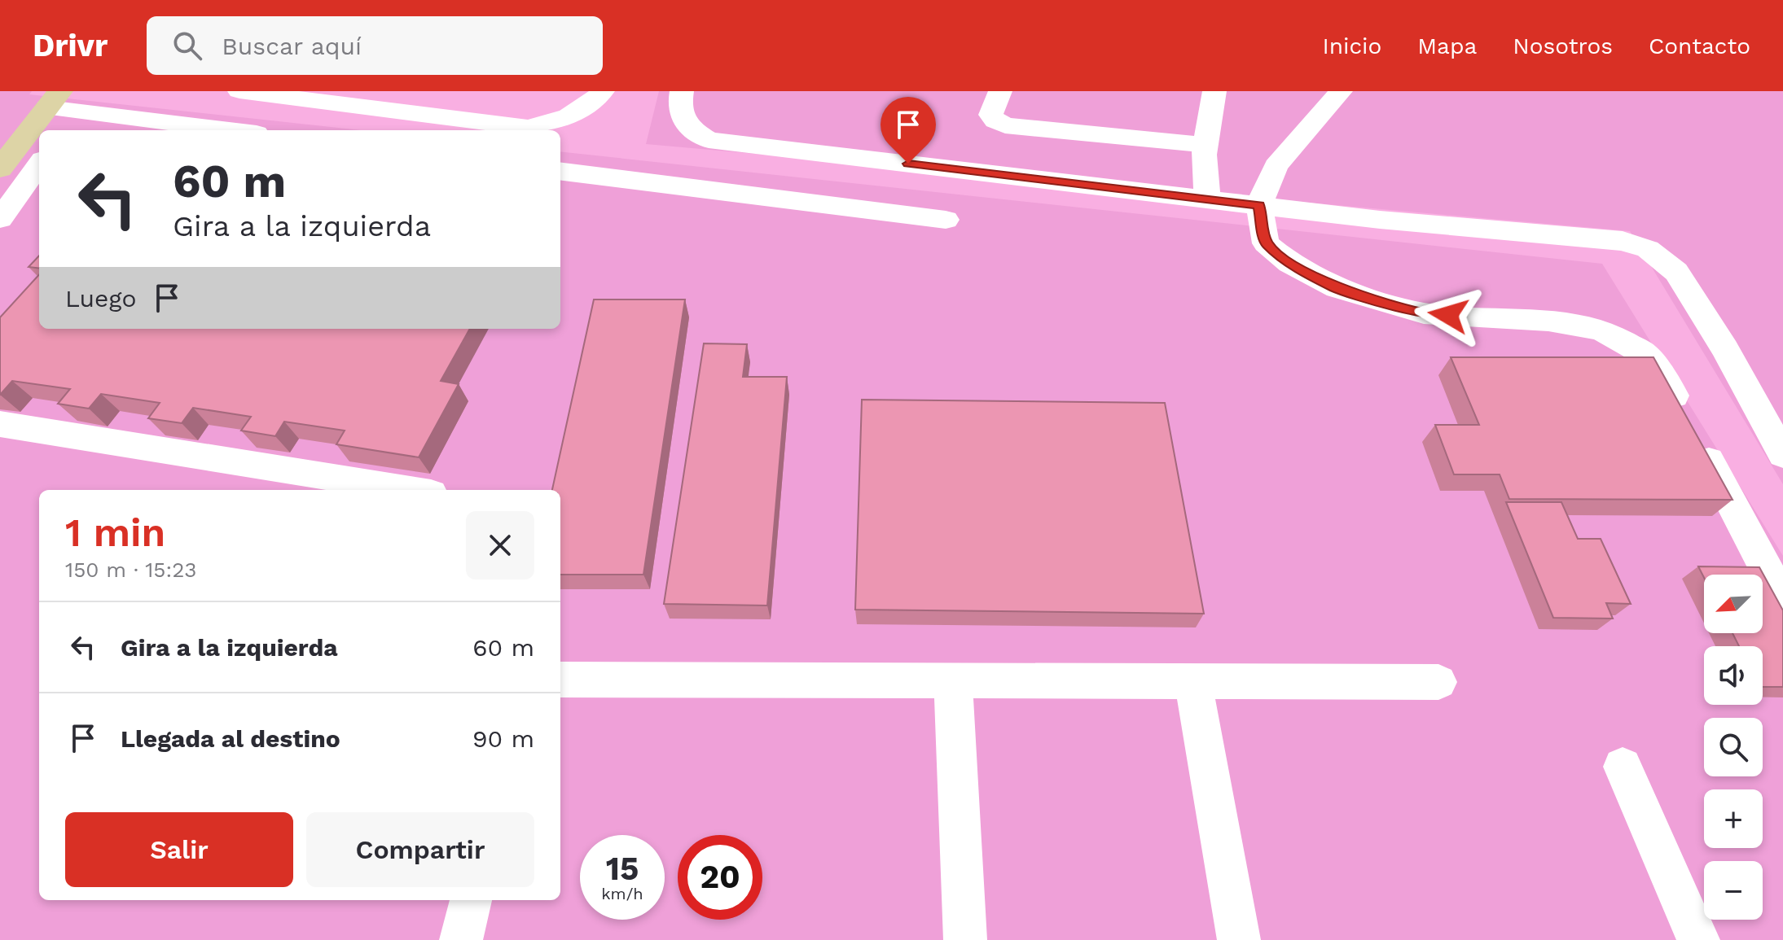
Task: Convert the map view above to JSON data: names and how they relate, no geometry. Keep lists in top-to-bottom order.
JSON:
{
  "north": "bottom left",
  "page": {
    "header": "Drivr",
    "search": "Buscar aquí",
    "nav": [
      "Inicio",
      "Mapa",
      "Nosotros",
      "Contacto"
    ],
    "turn": ["60 m", "Gira a la izquierda"],
    "then": "Luego",
    "heading": ["1 min", "150 m · 15:23"],
    "map_buttons": ["+", "−"],
    "list": [
      {
        "name": "Gira a la izquierda",
        "value": "60 m"
      },
      {
        "name": "Llegada al destino",
        "value": "90 m"
      }
    ],
    "buttons": ["Salir", "Compartir"],
    "speed": "15 km/h",
    "limit": "20"
  }
}
